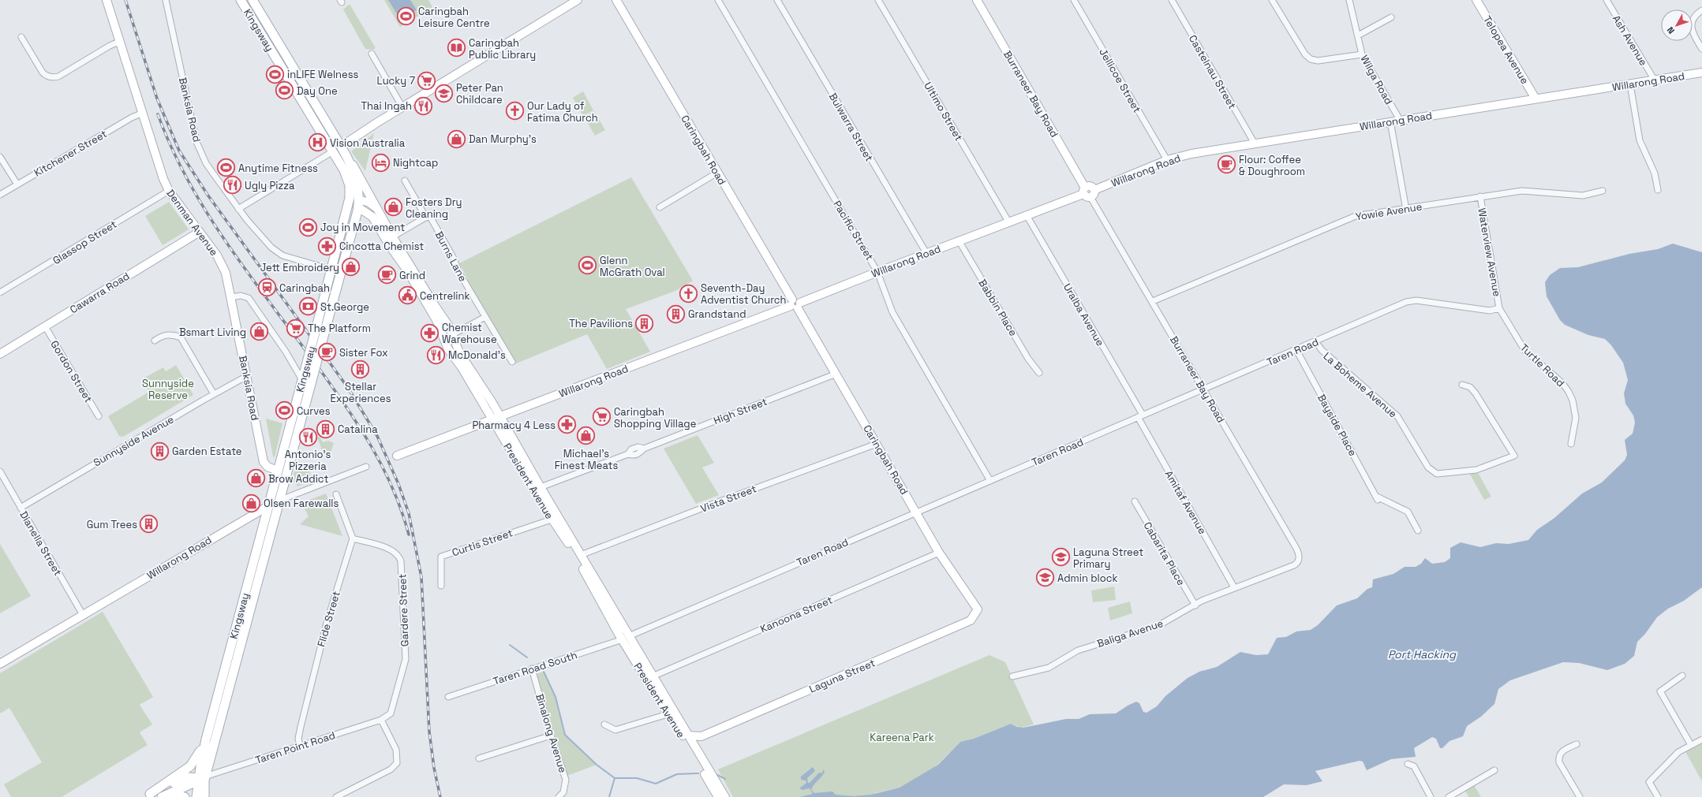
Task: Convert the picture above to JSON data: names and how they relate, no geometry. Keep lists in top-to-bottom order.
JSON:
{
  "streets": {
    "main road": ["Kingsway", "President Avenue", "Taren Point Road"],
    "street": [
      "Ash Avenue",
      "Telopea Avenue",
      "Castelnau Street",
      "Wilga Road",
      "Jellicoe Street",
      "Willarong Road",
      "Burraneer Bay Road",
      "Banksia Road",
      "Ultimo Street",
      "Bulwarra Street",
      "Caringbah Road",
      "Kitchener Street",
      "Yowie Avenue",
      "Denman Avenue",
      "Pacific Street",
      "Glassop Street",
      "Waterview Avenue",
      "Burns Lane",
      "Cawarra Road",
      "Babbin Place",
      "Uralba Avenue",
      "Taren Road",
      "Turtle Road",
      "Gordon Street",
      "La Boheme Avenue",
      "High Street",
      "Bayside Place",
      "Sunnyside Avenue",
      "Vista Street",
      "Amitaf Avenue",
      "Curtis Street",
      "Dianella Street",
      "Cabarita Place",
      "Gardere Street",
      "Kanoona Street",
      "Flide Street",
      "Baliga Avenue",
      "Taren Road South",
      "Laguna Street",
      "Binalong Avenue"
    ]
  },
  "crossings": [
    ["Kingsway", "Willarong Road"],
    ["Kingsway", "Banksia Road"],
    ["Kingsway", "President Avenue"],
    ["Kingsway", "Taren Point Road"],
    ["Ash Avenue", "Willarong Road"],
    ["Telopea Avenue", "Willarong Road"],
    ["Castelnau Street", "Willarong Road"],
    ["Wilga Road", "Willarong Road"],
    ["Jellicoe Street", "Willarong Road"],
    ["Willarong Road", "Burraneer Bay Road"],
    ["Willarong Road", "Ultimo Street"],
    ["Willarong Road", "Bulwarra Street"],
    ["Willarong Road", "Caringbah Road"],
    ["Willarong Road", "Pacific Street"],
    ["Willarong Road", "Babbin Place"],
    ["Willarong Road", "Uralba Avenue"],
    ["Willarong Road", "President Avenue"],
    ["Willarong Road", "Dianella Street"],
    ["Burraneer Bay Road", "Yowie Avenue"],
    ["Burraneer Bay Road", "Taren Road"],
    ["Burraneer Bay Road", "Baliga Avenue"],
    ["Banksia Road", "Denman Avenue"],
    ["Banksia Road", "Sunnyside Avenue"],
    ["Caringbah Road", "Taren Road"],
    ["Caringbah Road", "High Street"],
    ["Caringbah Road", "Vista Street"],
    ["Caringbah Road", "Kanoona Street"],
    ["Caringbah Road", "Laguna Street"],
    ["Kitchener Street", "Denman Avenue"],
    ["Yowie Avenue", "Waterview Avenue"],
    ["Denman Avenue", "Glassop Street"],
    ["Denman Avenue", "Cawarra Road"],
    ["Pacific Street", "Taren Road"],
    ["Waterview Avenue", "Taren Road"],
    ["Waterview Avenue", "Turtle Road"],
    ["Cawarra Road", "Gordon Street"],
    ["Uralba Avenue", "Taren Road"],
    ["Uralba Avenue", "Amitaf Avenue"],
    ["Taren Road", "Turtle Road"],
    ["Taren Road", "La Boheme Avenue"],
    ["Taren Road", "Bayside Place"],
    ["Taren Road", "President Avenue"],
    ["Taren Road", "Amitaf Avenue"],
    ["Taren Road", "Taren Road South"],
    ["High Street", "President Avenue"],
    ["Sunnyside Avenue", "Dianella Street"],
    ["President Avenue", "Vista Street"],
    ["President Avenue", "Curtis Street"],
    ["President Avenue", "Kanoona Street"],
    ["President Avenue", "Taren Road South"],
    ["President Avenue", "Laguna Street"],
    ["Amitaf Avenue", "Baliga Avenue"],
    ["Cabarita Place", "Baliga Avenue"],
    ["Gardere Street", "Flide Street"],
    ["Gardere Street", "Taren Point Road"],
    ["Flide Street", "Taren Point Road"],
    ["Taren Road South", "Binalong Avenue"]
  ],
  "water": ["Port Hacking"],
  "parks": ["Sunnyside Reserve", "Kareena Park"],
  "places": {
    "sports": [
      "Caringbah Leisure Centre",
      "inLIFE Welness",
      "Day One",
      "Anytime Fitness",
      "Joy in Movement",
      "Glenn McGrath Oval",
      "Curves"
    ],
    "library": ["Caringbah Public Library"],
    "supermarket": ["Lucky 7", "The Platform", "Caringbah Shopping Village"],
    "school or university": ["Peter Pan Childcare", "Laguna Street Primary", "Admin block"],
    "restaurant": [
      "Thai Ingah",
      "Ugly Pizza",
      "McDonald's",
      "Antonio's Pizzeria"
    ],
    "church": ["Our Lady of Fatima Church", "Seventh-Day Adventist Church"],
    "shop": [
      "Dan Murphy's",
      "Fosters Dry Cleaning",
      "Jett Embroidery",
      "Bsmart Living",
      "Michael's Finest Meats",
      "Brow Addict",
      "Olsen Farewalls"
    ],
    "hospital": ["Vision Australia"],
    "hotel": ["Nightcap"],
    "cafe": ["Flour: Coffee & Doughroom", "Grind", "Sister Fox"],
    "pharmacy": ["Cincotta Chemist", "Chemist Warehouse", "Pharmacy 4 Less"],
    "station": ["Caringbah"],
    "public building": ["Centrelink"],
    "bank": ["St.George"],
    "building": [
      "Grandstand",
      "The Pavilions",
      "Stellar Experiences",
      "Catalina",
      "Garden Estate",
      "Gum Trees"
    ]
  },
  "north": "bottom left"
}
